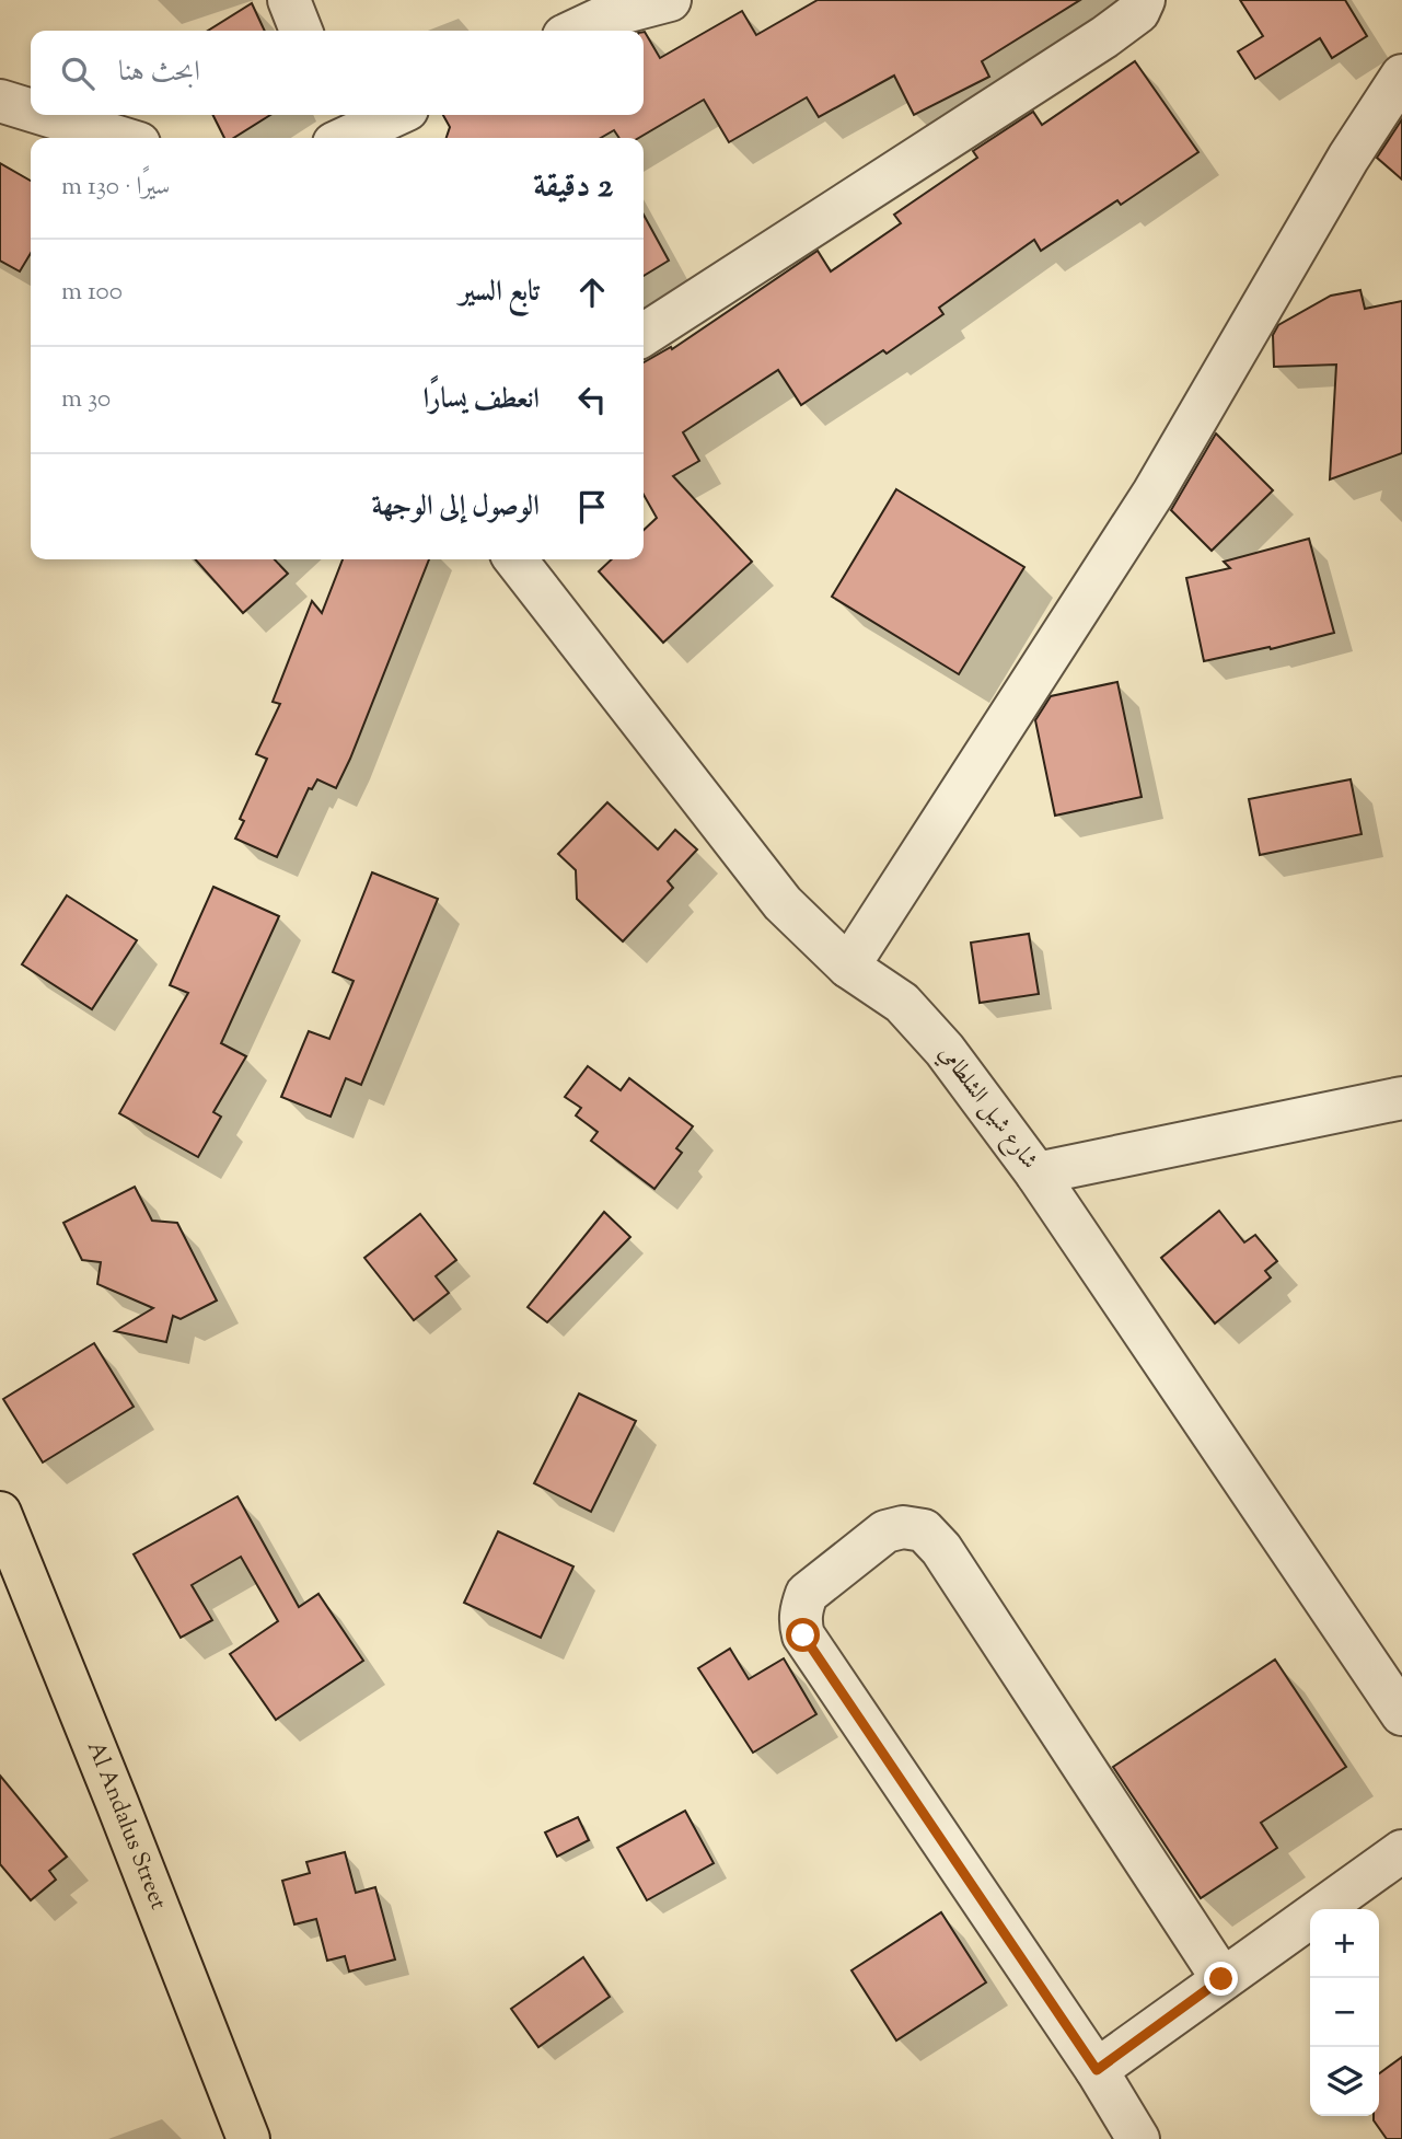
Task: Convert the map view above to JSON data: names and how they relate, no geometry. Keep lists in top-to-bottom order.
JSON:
{
  "streets": {
    "main road": ["Al Andalus Street"],
    "street": ["شارع شيل الشلطامي"]
  },
  "page": {
    "search": "ابحث هنا",
    "heading": ["2 دقيقة", "سيرًا · 130 m"],
    "list": [
      ["تابع السير", "100 m"],
      ["انعطف يسارًا", "30 m"],
      "الوصول إلى الوجهة"
    ],
    "map_buttons": ["+", "−"]
  }
}
